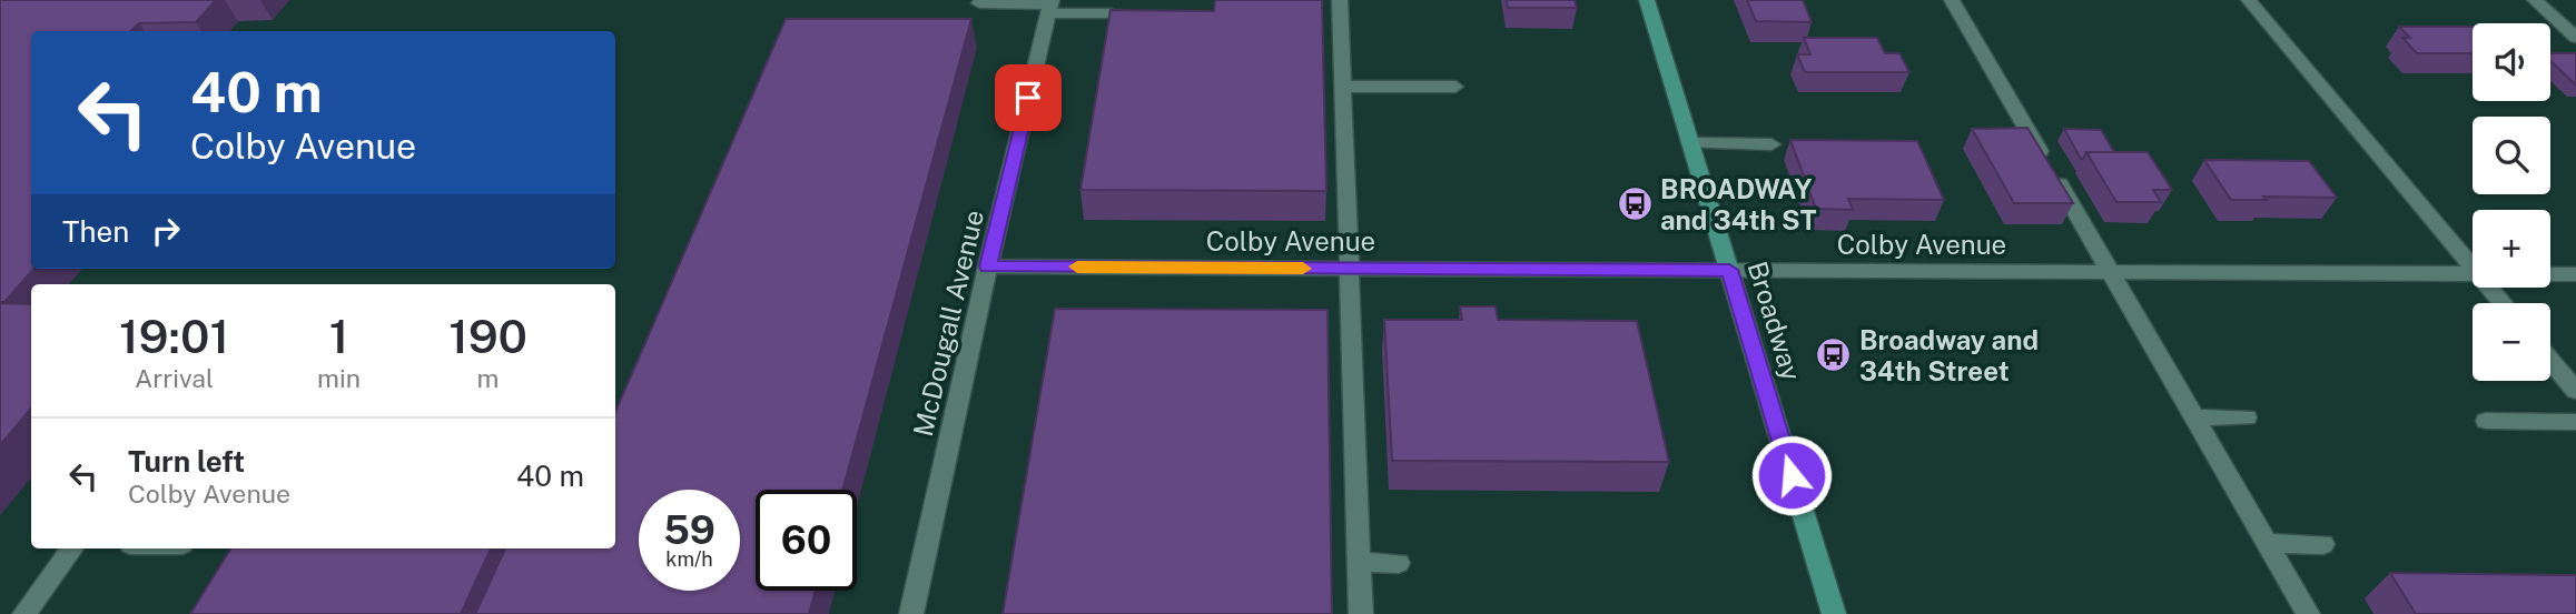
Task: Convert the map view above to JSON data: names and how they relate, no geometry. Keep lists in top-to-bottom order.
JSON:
{
  "streets": {
    "main road": ["Broadway"],
    "street": ["Colby Avenue", "McDougall Avenue"]
  },
  "crossings": [
    ["Colby Avenue", "Broadway"],
    ["Colby Avenue", "McDougall Avenue"]
  ],
  "places": {
    "bus stop": ["BROADWAY and 34th ST", "Broadway and 34th Street"]
  },
  "page": {
    "map_buttons": ["+", "−"],
    "turn": ["40 m", "Colby Avenue"],
    "then": "Then",
    "eta": [
      "19:01",
      "Arrival",
      "1",
      "min",
      "190",
      "m"
    ],
    "list": [
      {
        "name": "Turn left",
        "note": "Colby Avenue",
        "value": "40 m"
      }
    ],
    "speed": "59 km/h",
    "limit": "60"
  }
}
